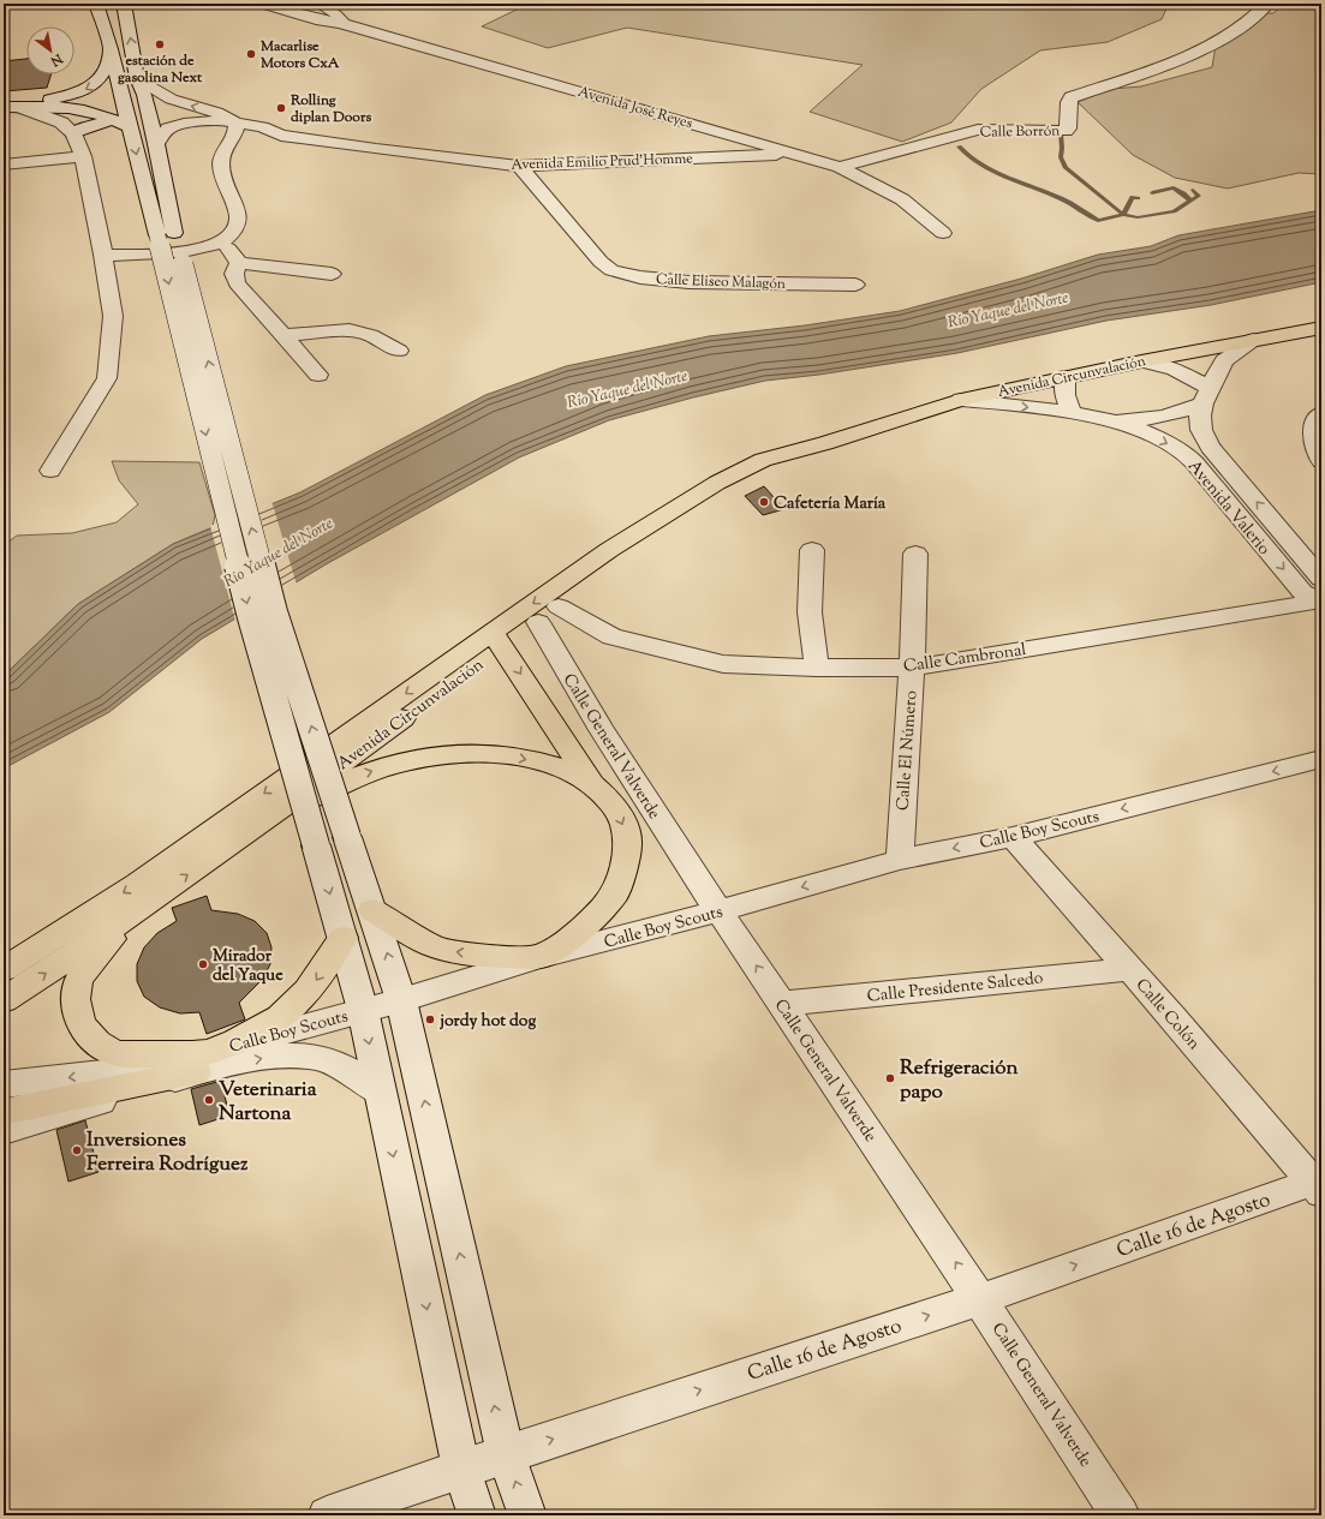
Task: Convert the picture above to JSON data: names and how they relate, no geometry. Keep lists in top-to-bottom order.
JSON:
{
  "streets": {
    "main road": ["Avenida Circunvalación"],
    "street": [
      "Avenida José Reyes",
      "Calle Borrón",
      "Avenida Emilio Prud'Homme",
      "Calle Eliseo Malagón",
      "Avenida Valerio",
      "Calle Cambronal",
      "Calle General Valverde",
      "Calle El Número",
      "Calle Boy Scouts",
      "Calle Presidente Salcedo",
      "Calle Colón",
      "Calle 16 de Agosto"
    ]
  },
  "crossings": [
    ["Avenida José Reyes", "Calle Borrón"],
    ["Avenida José Reyes", "Avenida Emilio Prud'Homme"],
    ["Avenida Emilio Prud'Homme", "Calle Eliseo Malagón"],
    ["Avenida Circunvalación", "Avenida Valerio"],
    ["Avenida Circunvalación", "Calle Cambronal"],
    ["Avenida Circunvalación", "Calle General Valverde"],
    ["Avenida Valerio", "Calle Cambronal"],
    ["Calle Cambronal", "Calle El Número"],
    ["Calle General Valverde", "Calle Boy Scouts"],
    ["Calle General Valverde", "Calle Presidente Salcedo"],
    ["Calle General Valverde", "Calle 16 de Agosto"],
    ["Calle El Número", "Calle Boy Scouts"],
    ["Calle Boy Scouts", "Calle Colón"],
    ["Calle Presidente Salcedo", "Calle Colón"],
    ["Calle Colón", "Calle 16 de Agosto"]
  ],
  "one_way": ["Calle General Valverde", "Calle 16 de Agosto"],
  "water": ["Río Yaque del Norte"],
  "places": [
    "estación de gasolina Next",
    "Macarlise Motors CxA",
    "Rolling diplan Doors",
    "Cafetería María",
    "Mirador del Yaque",
    "jordy hot dog",
    "Refrigeración papo",
    "Veterinaria Nartona",
    "Inversiones Ferreira Rodríguez"
  ],
  "north": "bottom right"
}
